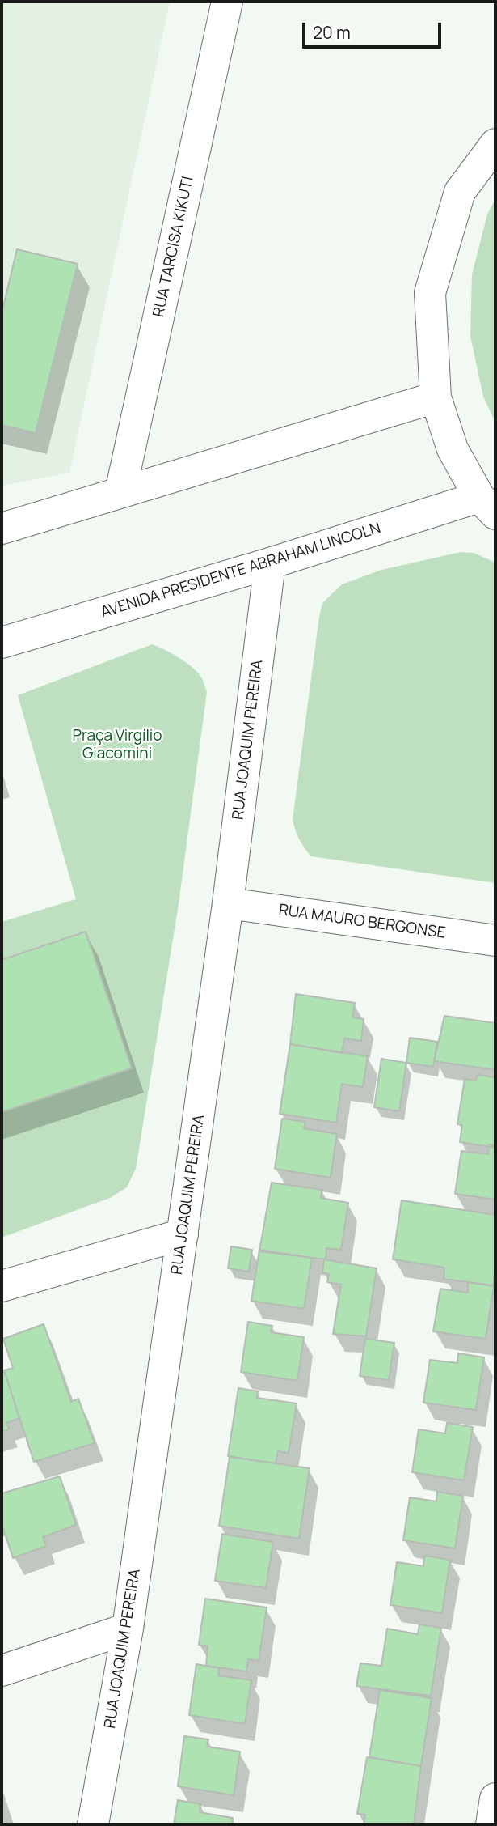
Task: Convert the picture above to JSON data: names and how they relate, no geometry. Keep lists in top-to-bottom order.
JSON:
{
  "streets": {
    "street": [
      "RUA TARCISA KIKUTI",
      "AVENIDA PRESIDENTE ABRAHAM LINCOLN",
      "RUA JOAQUIM PEREIRA",
      "RUA MAURO BERGONSE"
    ]
  },
  "crossings": [
    ["AVENIDA PRESIDENTE ABRAHAM LINCOLN", "RUA JOAQUIM PEREIRA"],
    ["RUA JOAQUIM PEREIRA", "RUA MAURO BERGONSE"]
  ],
  "parks": ["Praça Virgílio Giacomini"],
  "scale_bar": "20 m"
}
